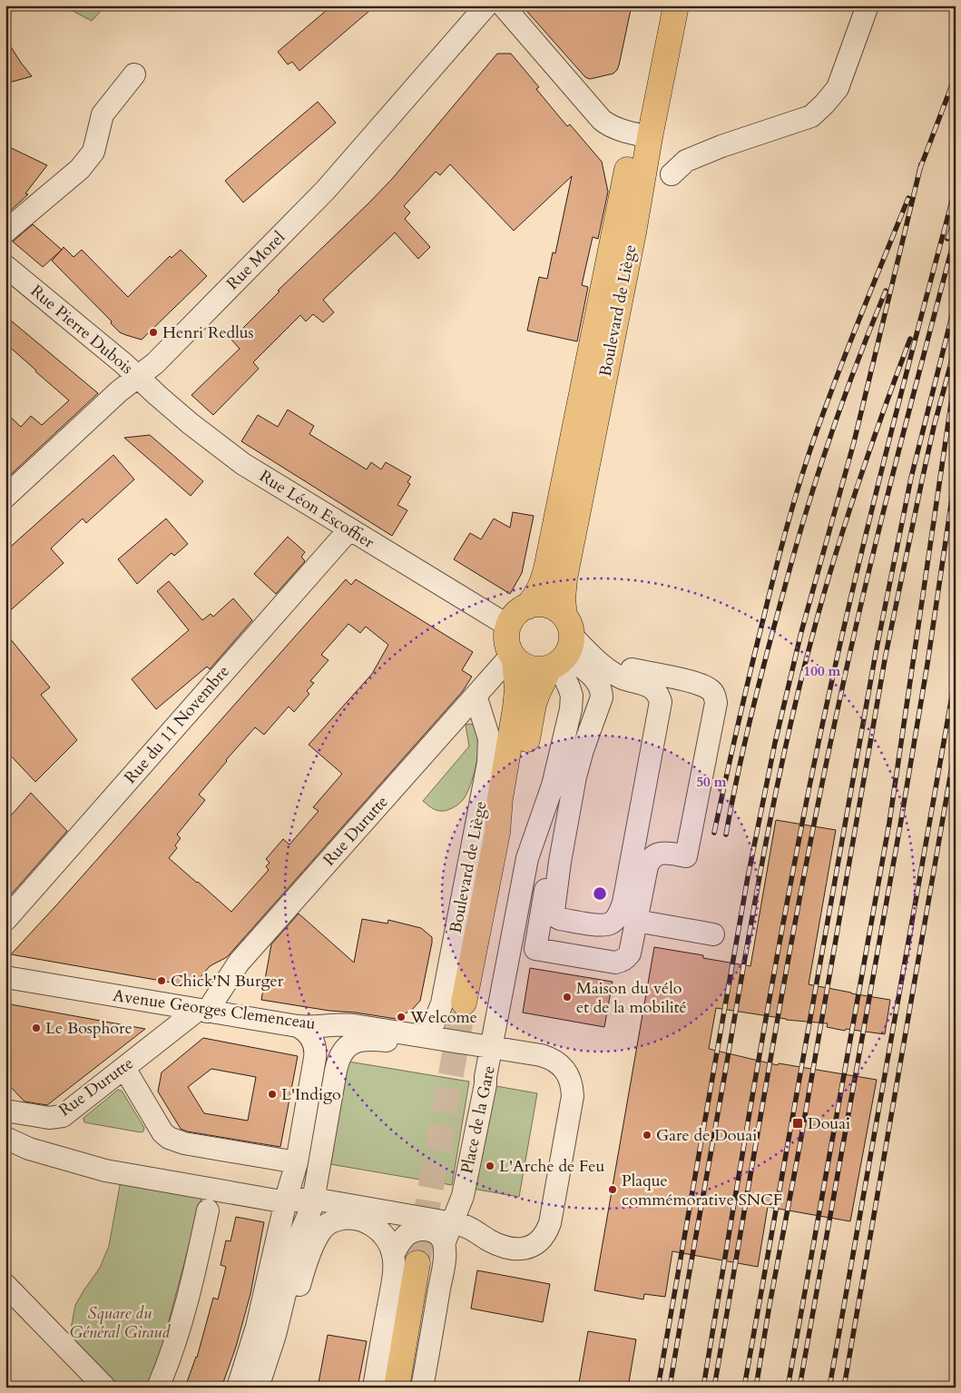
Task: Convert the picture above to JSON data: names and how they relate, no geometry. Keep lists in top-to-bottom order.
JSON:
{
  "streets": {
    "main road": ["Boulevard de Liège"],
    "street": [
      "Rue Morel",
      "Rue Pierre Dubois",
      "Rue Léon Escoffier",
      "Rue du 11 Novembre",
      "Rue Durutte",
      "Avenue Georges Clemenceau",
      "Place de la Gare"
    ]
  },
  "crossings": [
    ["Rue Morel", "Rue Pierre Dubois"],
    ["Rue Morel", "Rue Léon Escoffier"],
    ["Boulevard de Liège", "Rue Léon Escoffier"],
    ["Boulevard de Liège", "Rue Durutte"],
    ["Boulevard de Liège", "Avenue Georges Clemenceau"],
    ["Rue Pierre Dubois", "Rue Léon Escoffier"],
    ["Rue Léon Escoffier", "Rue du 11 Novembre"],
    ["Rue Léon Escoffier", "Rue Durutte"],
    ["Rue Durutte", "Avenue Georges Clemenceau"],
    ["Avenue Georges Clemenceau", "Place de la Gare"]
  ],
  "parks": ["Square du Général Giraud"],
  "places": {
    "other": [
      "Henri Redlus",
      "Chick'N Burger",
      "Maison du vélo et de la mobilité",
      "Welcome",
      "Le Bosphore",
      "L'Indigo",
      "Gare de Douai",
      "L'Arche de Feu",
      "Plaque commémorative SNCF"
    ],
    "transit": ["Douai"]
  },
  "rings": ["100 m", "50 m"]
}
